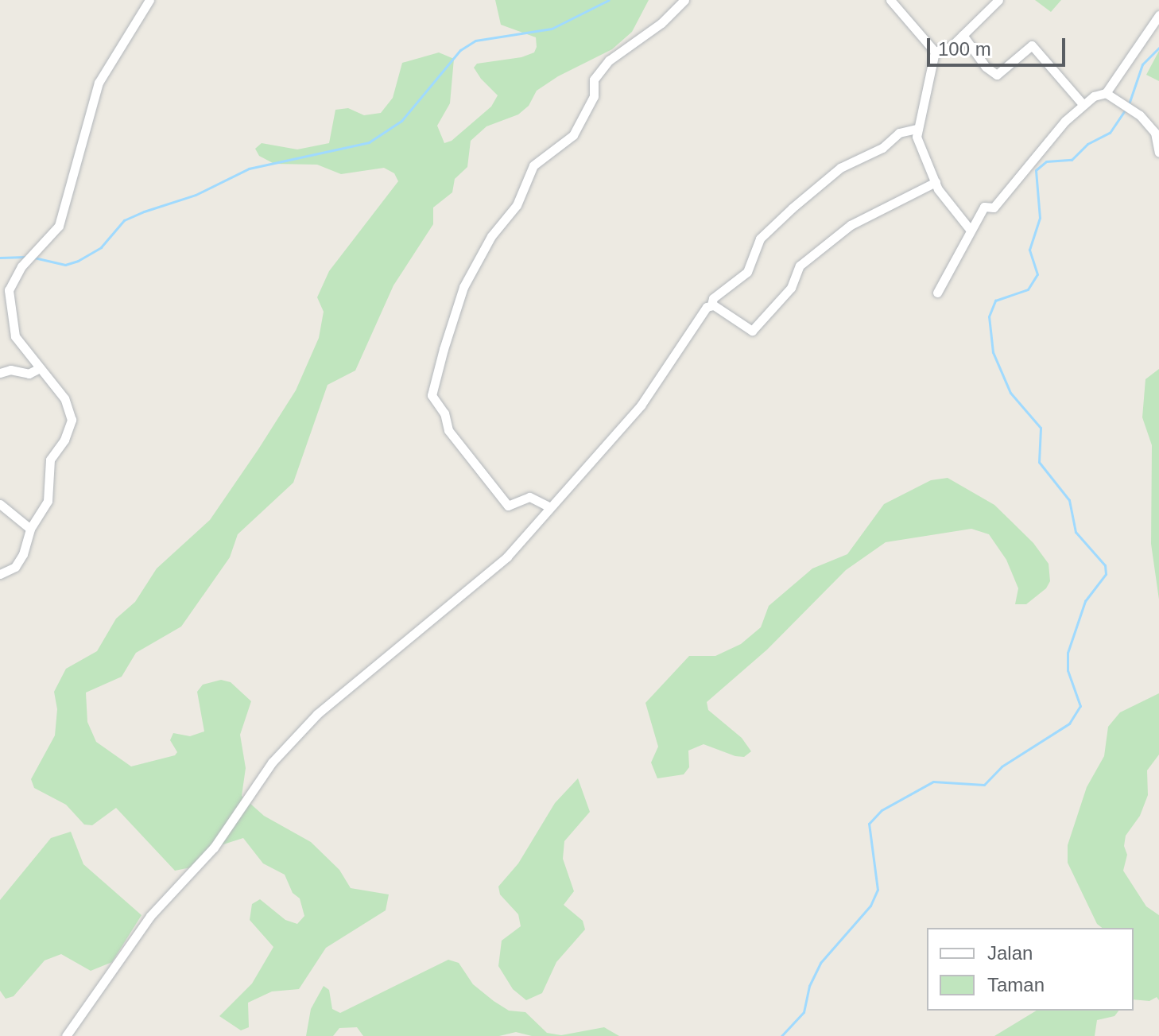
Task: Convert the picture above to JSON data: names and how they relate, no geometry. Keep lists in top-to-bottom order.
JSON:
{
  "legend": ["Jalan", "Taman"],
  "scale_bar": "100 m"
}
